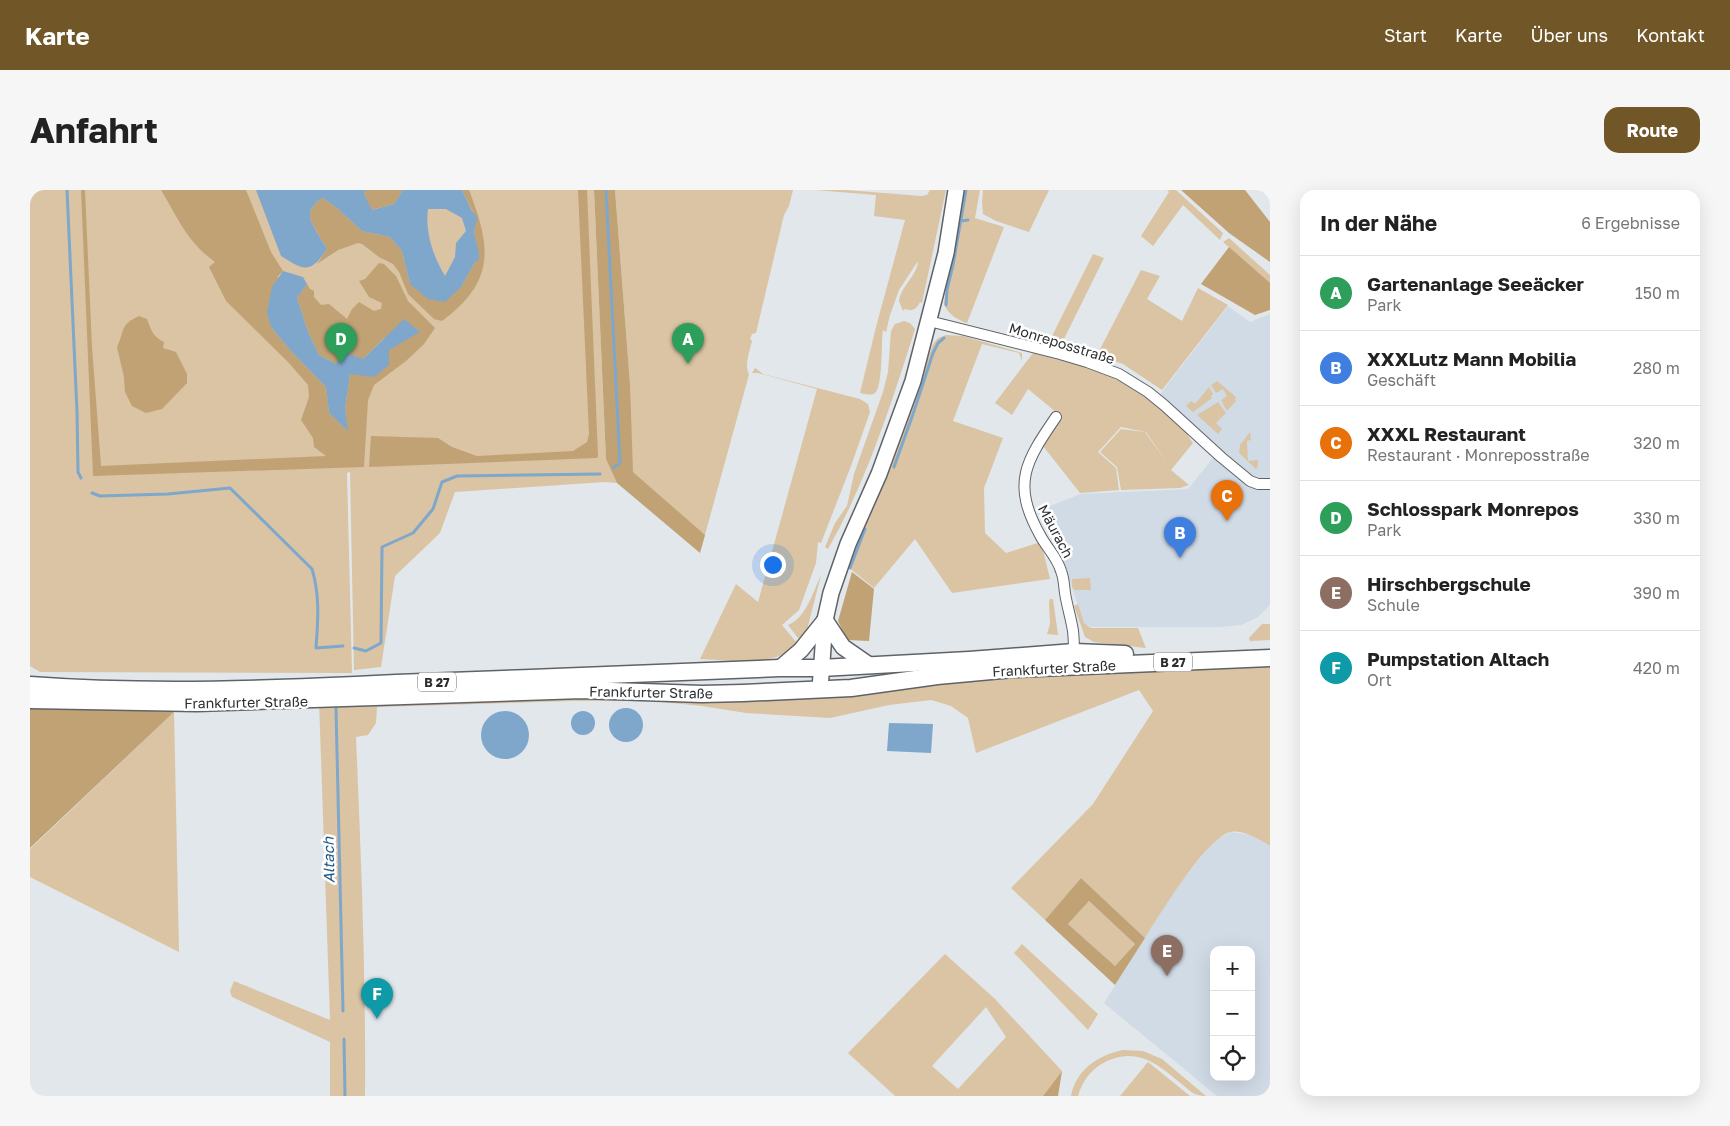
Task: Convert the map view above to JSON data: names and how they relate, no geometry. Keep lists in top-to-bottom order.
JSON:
{
  "streets": {
    "main road": ["B 27", "Frankfurter Straße"],
    "street": ["Monreposstraße", "Mäurach"]
  },
  "crossings": [
    ["Mäurach", "Frankfurter Straße"]
  ],
  "water": ["Altach"],
  "page": {
    "header": "Karte",
    "nav": [
      "Start",
      "Karte",
      "Über uns",
      "Kontakt"
    ],
    "buttons": "Route",
    "title": "Anfahrt",
    "heading": ["In der Nähe", "6 Ergebnisse"],
    "list": [
      {
        "mark": "A",
        "name": "Gartenanlage Seeäcker",
        "note": "Park",
        "value": "150 m"
      },
      {
        "mark": "B",
        "name": "XXXLutz Mann Mobilia",
        "note": "Geschäft",
        "value": "280 m"
      },
      {
        "mark": "C",
        "name": "XXXL Restaurant",
        "note": "Restaurant · Monreposstraße",
        "value": "320 m"
      },
      {
        "mark": "D",
        "name": "Schlosspark Monrepos",
        "note": "Park",
        "value": "330 m"
      },
      {
        "mark": "E",
        "name": "Hirschbergschule",
        "note": "Schule",
        "value": "390 m"
      },
      {
        "mark": "F",
        "name": "Pumpstation Altach",
        "note": "Ort",
        "value": "420 m"
      }
    ],
    "pins": [
      "A",
      "D",
      "C",
      "B",
      "E",
      "F"
    ],
    "map_buttons": ["+", "−"]
  }
}
